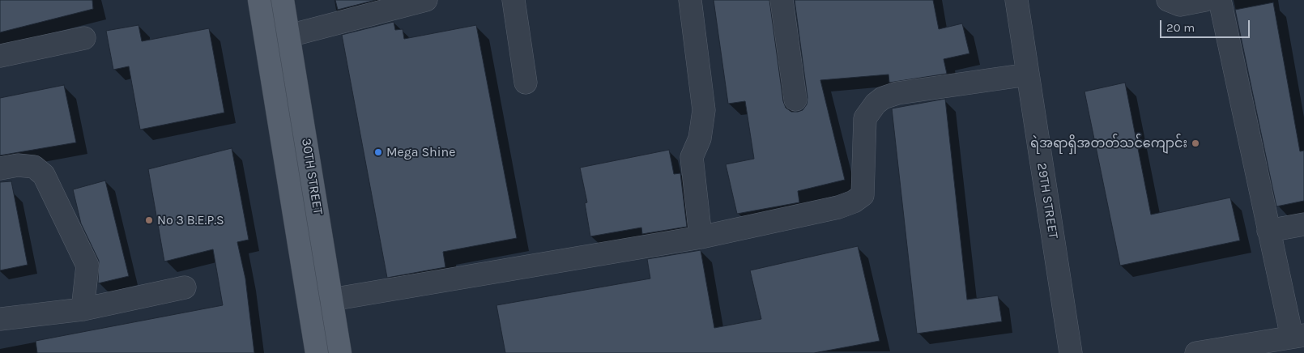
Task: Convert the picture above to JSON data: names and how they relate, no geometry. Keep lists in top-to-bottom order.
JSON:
{
  "streets": {
    "main road": ["30TH STREET"],
    "street": ["29TH STREET"]
  },
  "places": ["ရဲအရာရှိအတတ်သင်ကျောင်း", "Mega Shine", "No 3 B.E.P.S"],
  "scale_bar": "20 m"
}
